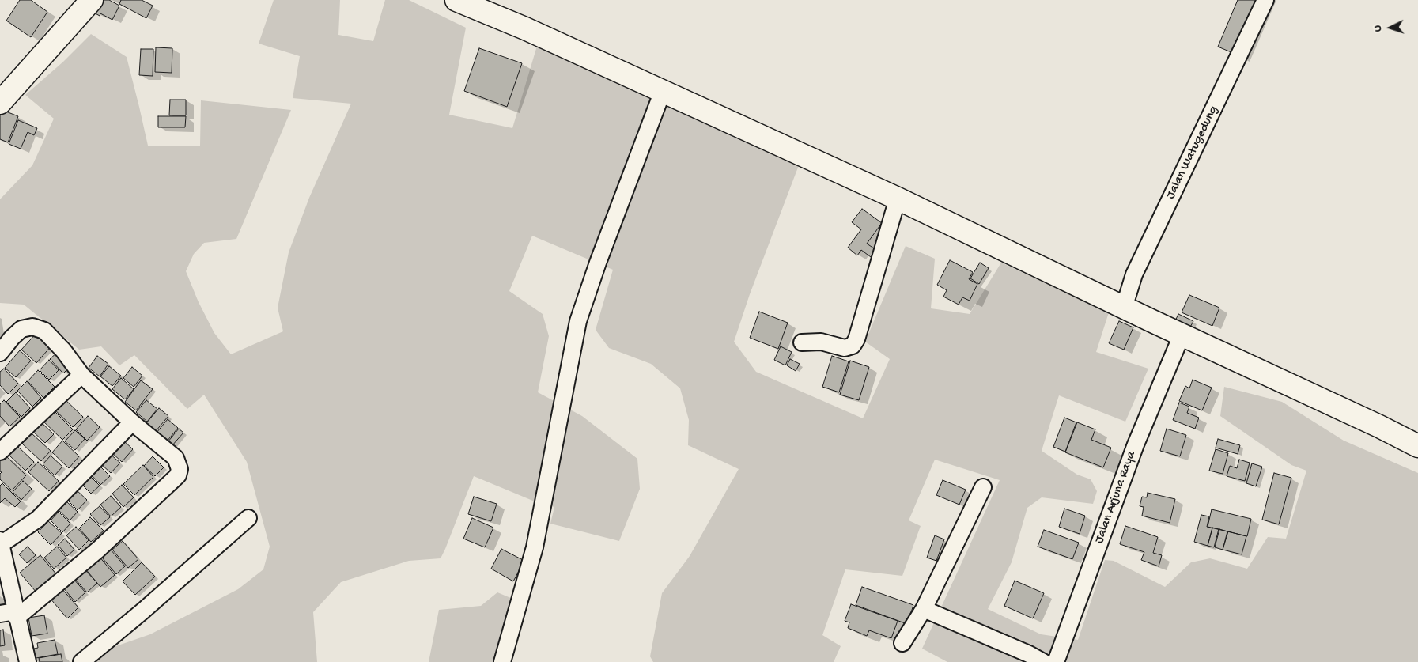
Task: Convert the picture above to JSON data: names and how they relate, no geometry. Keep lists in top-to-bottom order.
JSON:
{
  "streets": {
    "street": ["Jalan Watugedung", "Jalan Arjuna Raya"]
  },
  "north": "left"
}
